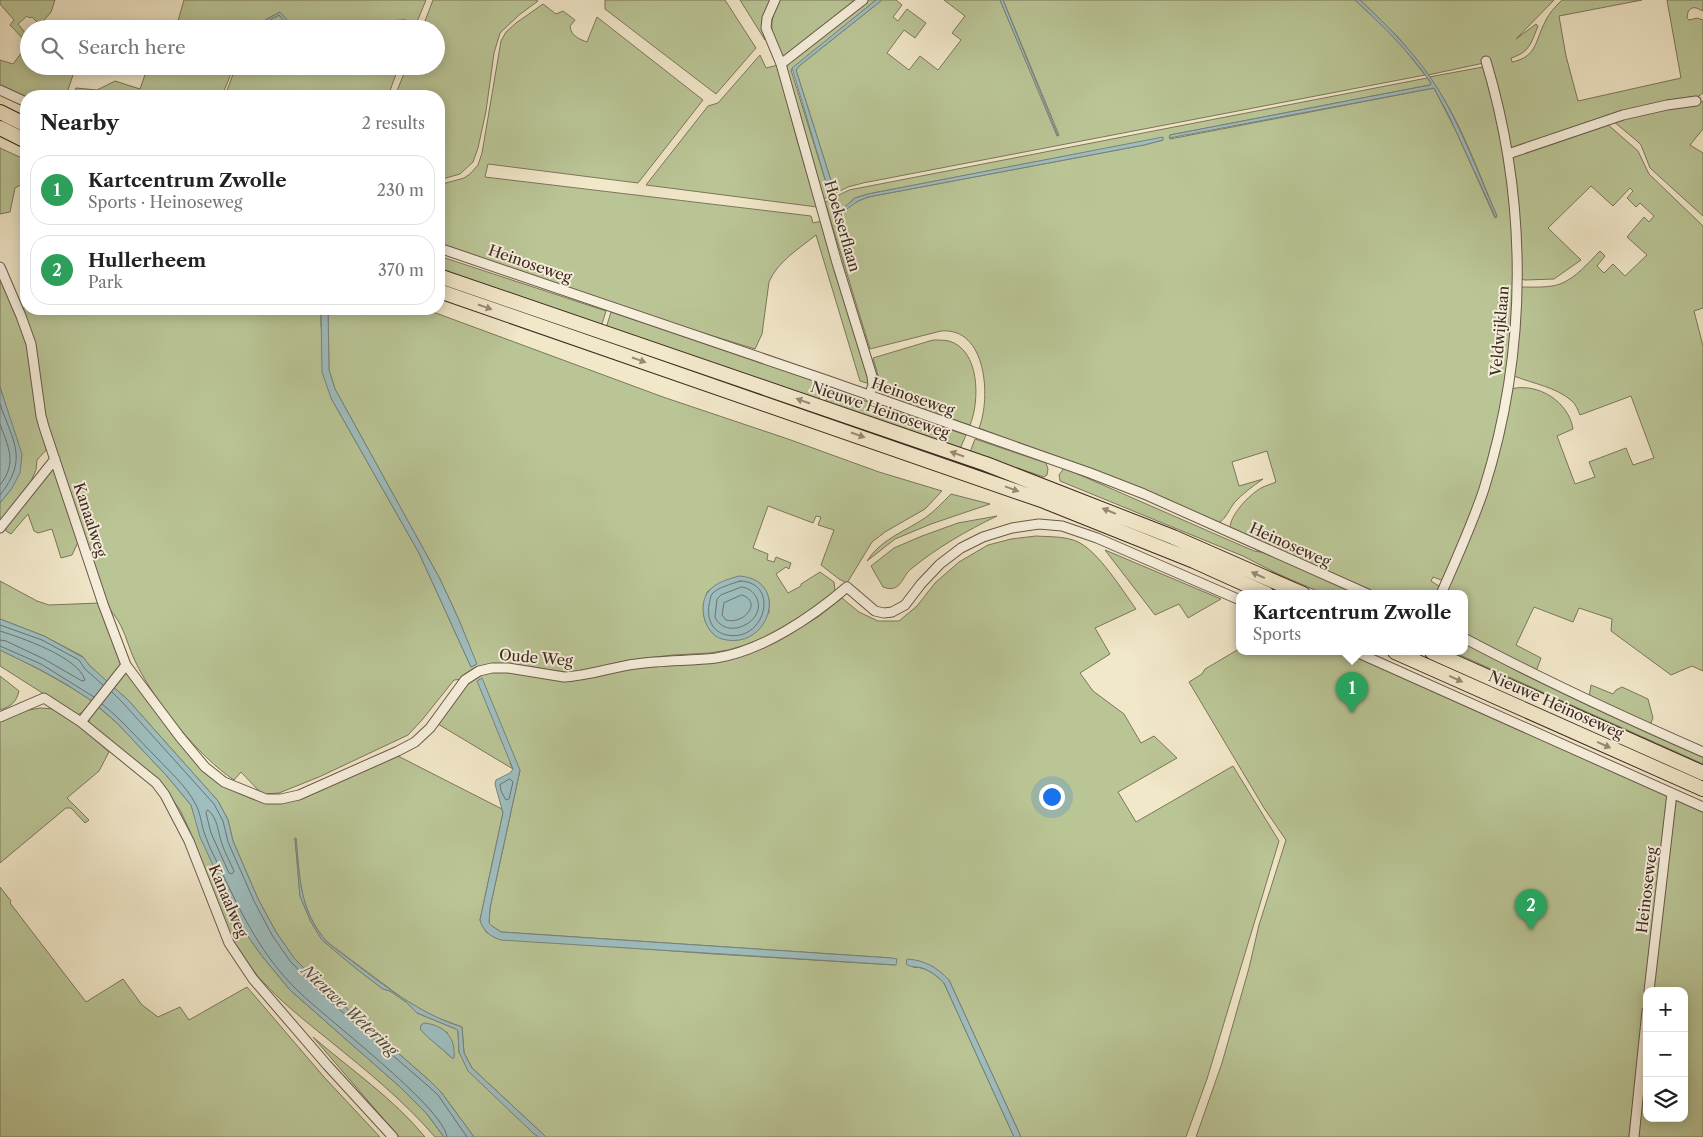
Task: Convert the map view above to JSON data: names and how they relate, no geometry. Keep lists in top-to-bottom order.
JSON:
{
  "streets": {
    "highway": ["Nieuwe Heinoseweg"],
    "street": [
      "Hoekserflaan",
      "Heinoseweg",
      "Veldwijklaan",
      "Kanaalweg",
      "Oude Weg"
    ]
  },
  "crossings": [
    ["Hoekserflaan", "Heinoseweg"],
    ["Kanaalweg", "Oude Weg"]
  ],
  "water": ["Nieuwe Wetering"],
  "page": {
    "search": "Search here",
    "heading": ["Nearby", "2 results"],
    "list": [
      {
        "mark": "1",
        "name": "Kartcentrum Zwolle",
        "note": "Sports · Heinoseweg",
        "value": "230 m"
      },
      {
        "mark": "2",
        "name": "Hullerheem",
        "note": "Park",
        "value": "370 m"
      }
    ],
    "popup": ["Kartcentrum Zwolle", "Sports"],
    "pins": ["1", "2"],
    "map_buttons": ["+", "−"]
  }
}
